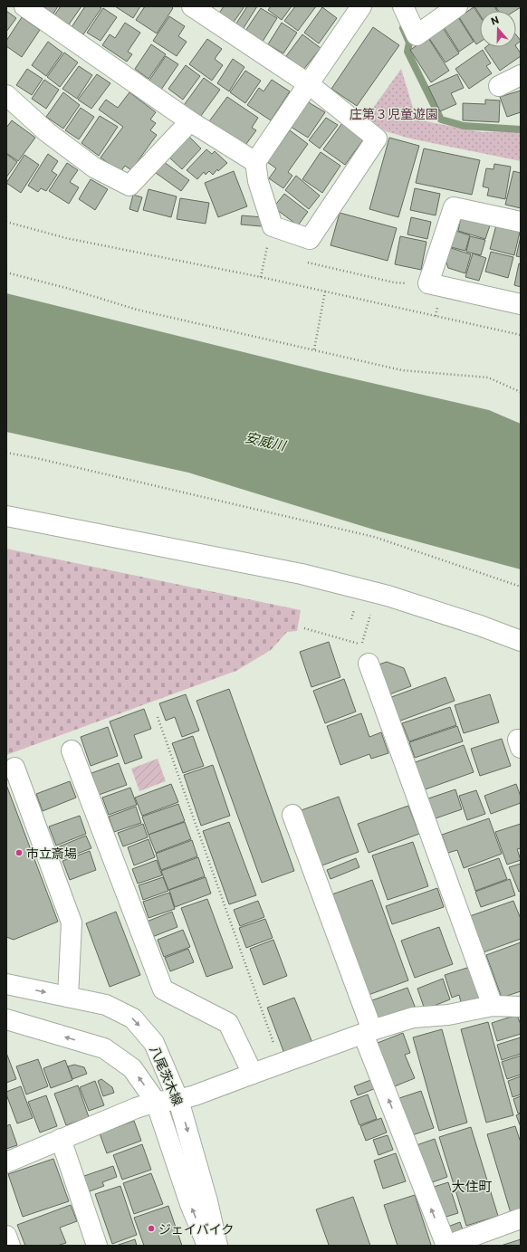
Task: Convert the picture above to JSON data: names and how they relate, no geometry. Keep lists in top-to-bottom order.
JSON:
{
  "streets": {
    "street": ["八尾茨木線"]
  },
  "districts": ["大住町"],
  "water": ["安威川"],
  "parks": ["庄第３児童遊園"],
  "places": ["市立斎場", "ジェイバイク"],
  "north": "top"
}
